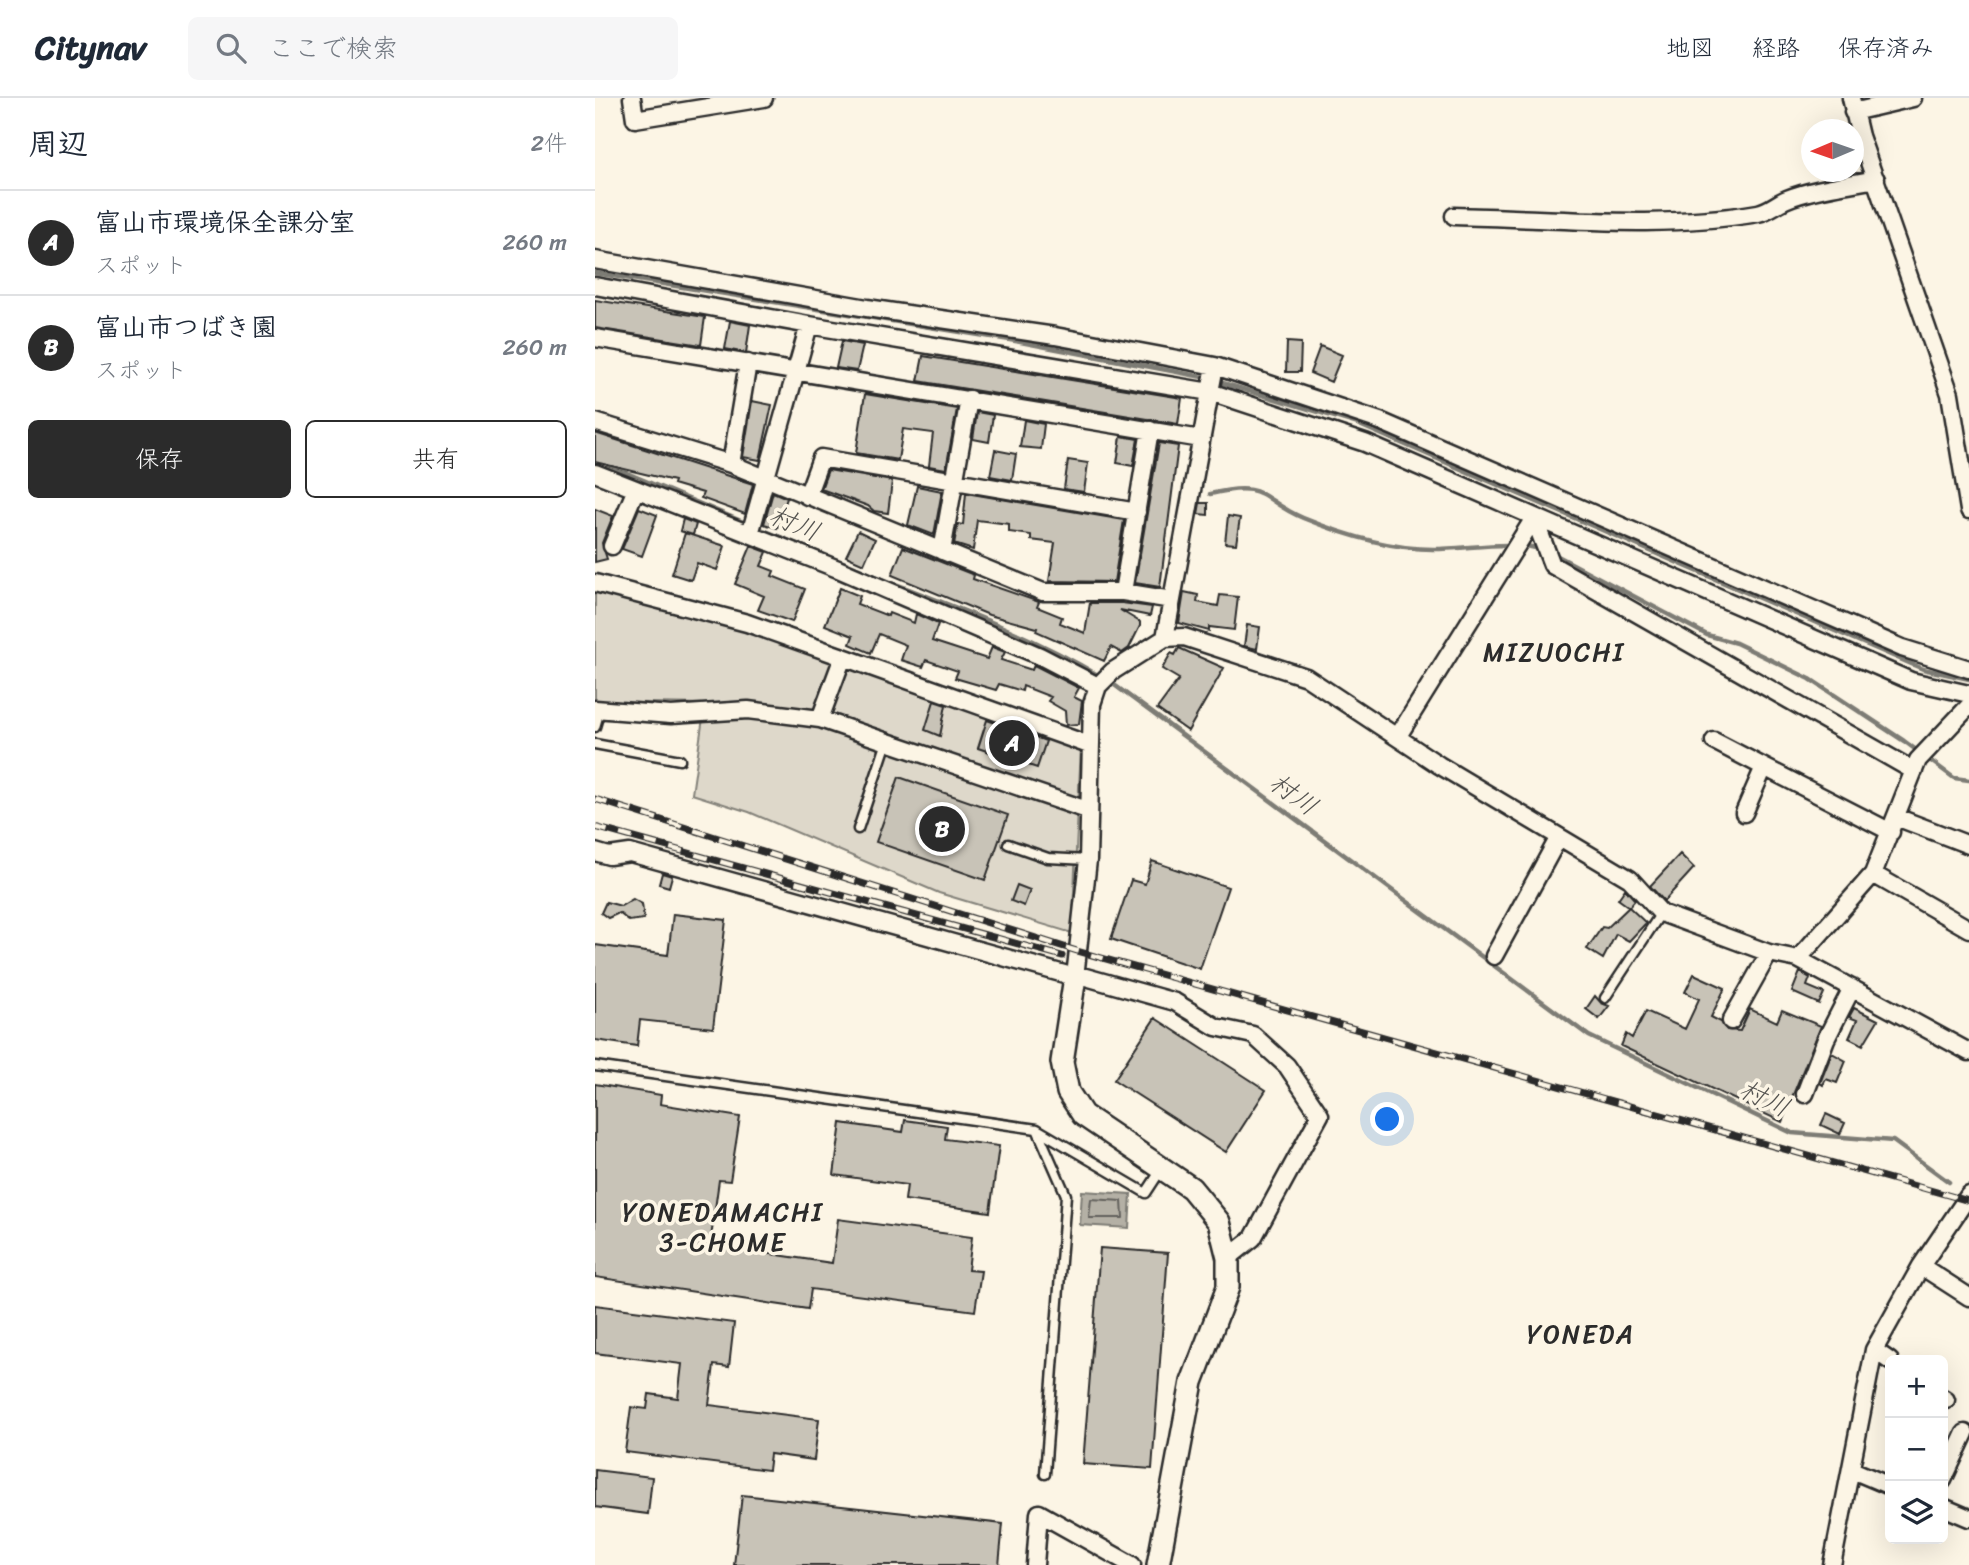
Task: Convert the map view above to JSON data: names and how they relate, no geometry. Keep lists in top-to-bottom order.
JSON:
{
  "districts": ["MIZUOCHI", "YONEDAMACHI 3-CHOME", "YONEDA"],
  "water": ["村川"],
  "north": "left",
  "page": {
    "header": "Citynav",
    "search": "ここで検索",
    "nav": ["地図", "経路", "保存済み"],
    "heading": ["周辺", "2件"],
    "list": [
      {
        "mark": "A",
        "name": "富山市環境保全課分室",
        "note": "スポット",
        "value": "260 m"
      },
      {
        "mark": "B",
        "name": "富山市つばき園",
        "note": "スポット",
        "value": "260 m"
      }
    ],
    "buttons": ["保存", "共有"],
    "pins": ["A", "B"],
    "map_buttons": ["+", "−"]
  }
}
